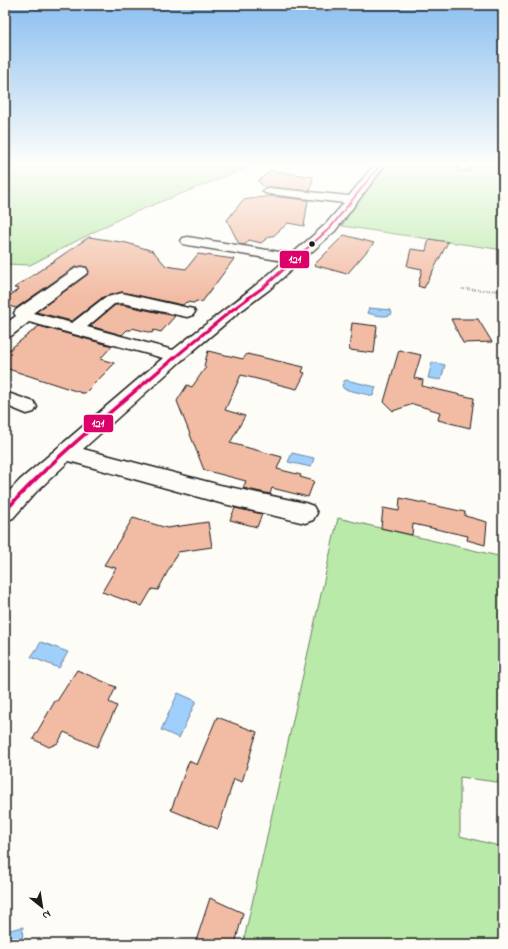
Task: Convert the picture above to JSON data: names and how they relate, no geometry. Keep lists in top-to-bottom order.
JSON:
{
  "lines": ["transit line 121"],
  "north": "bottom right"
}
